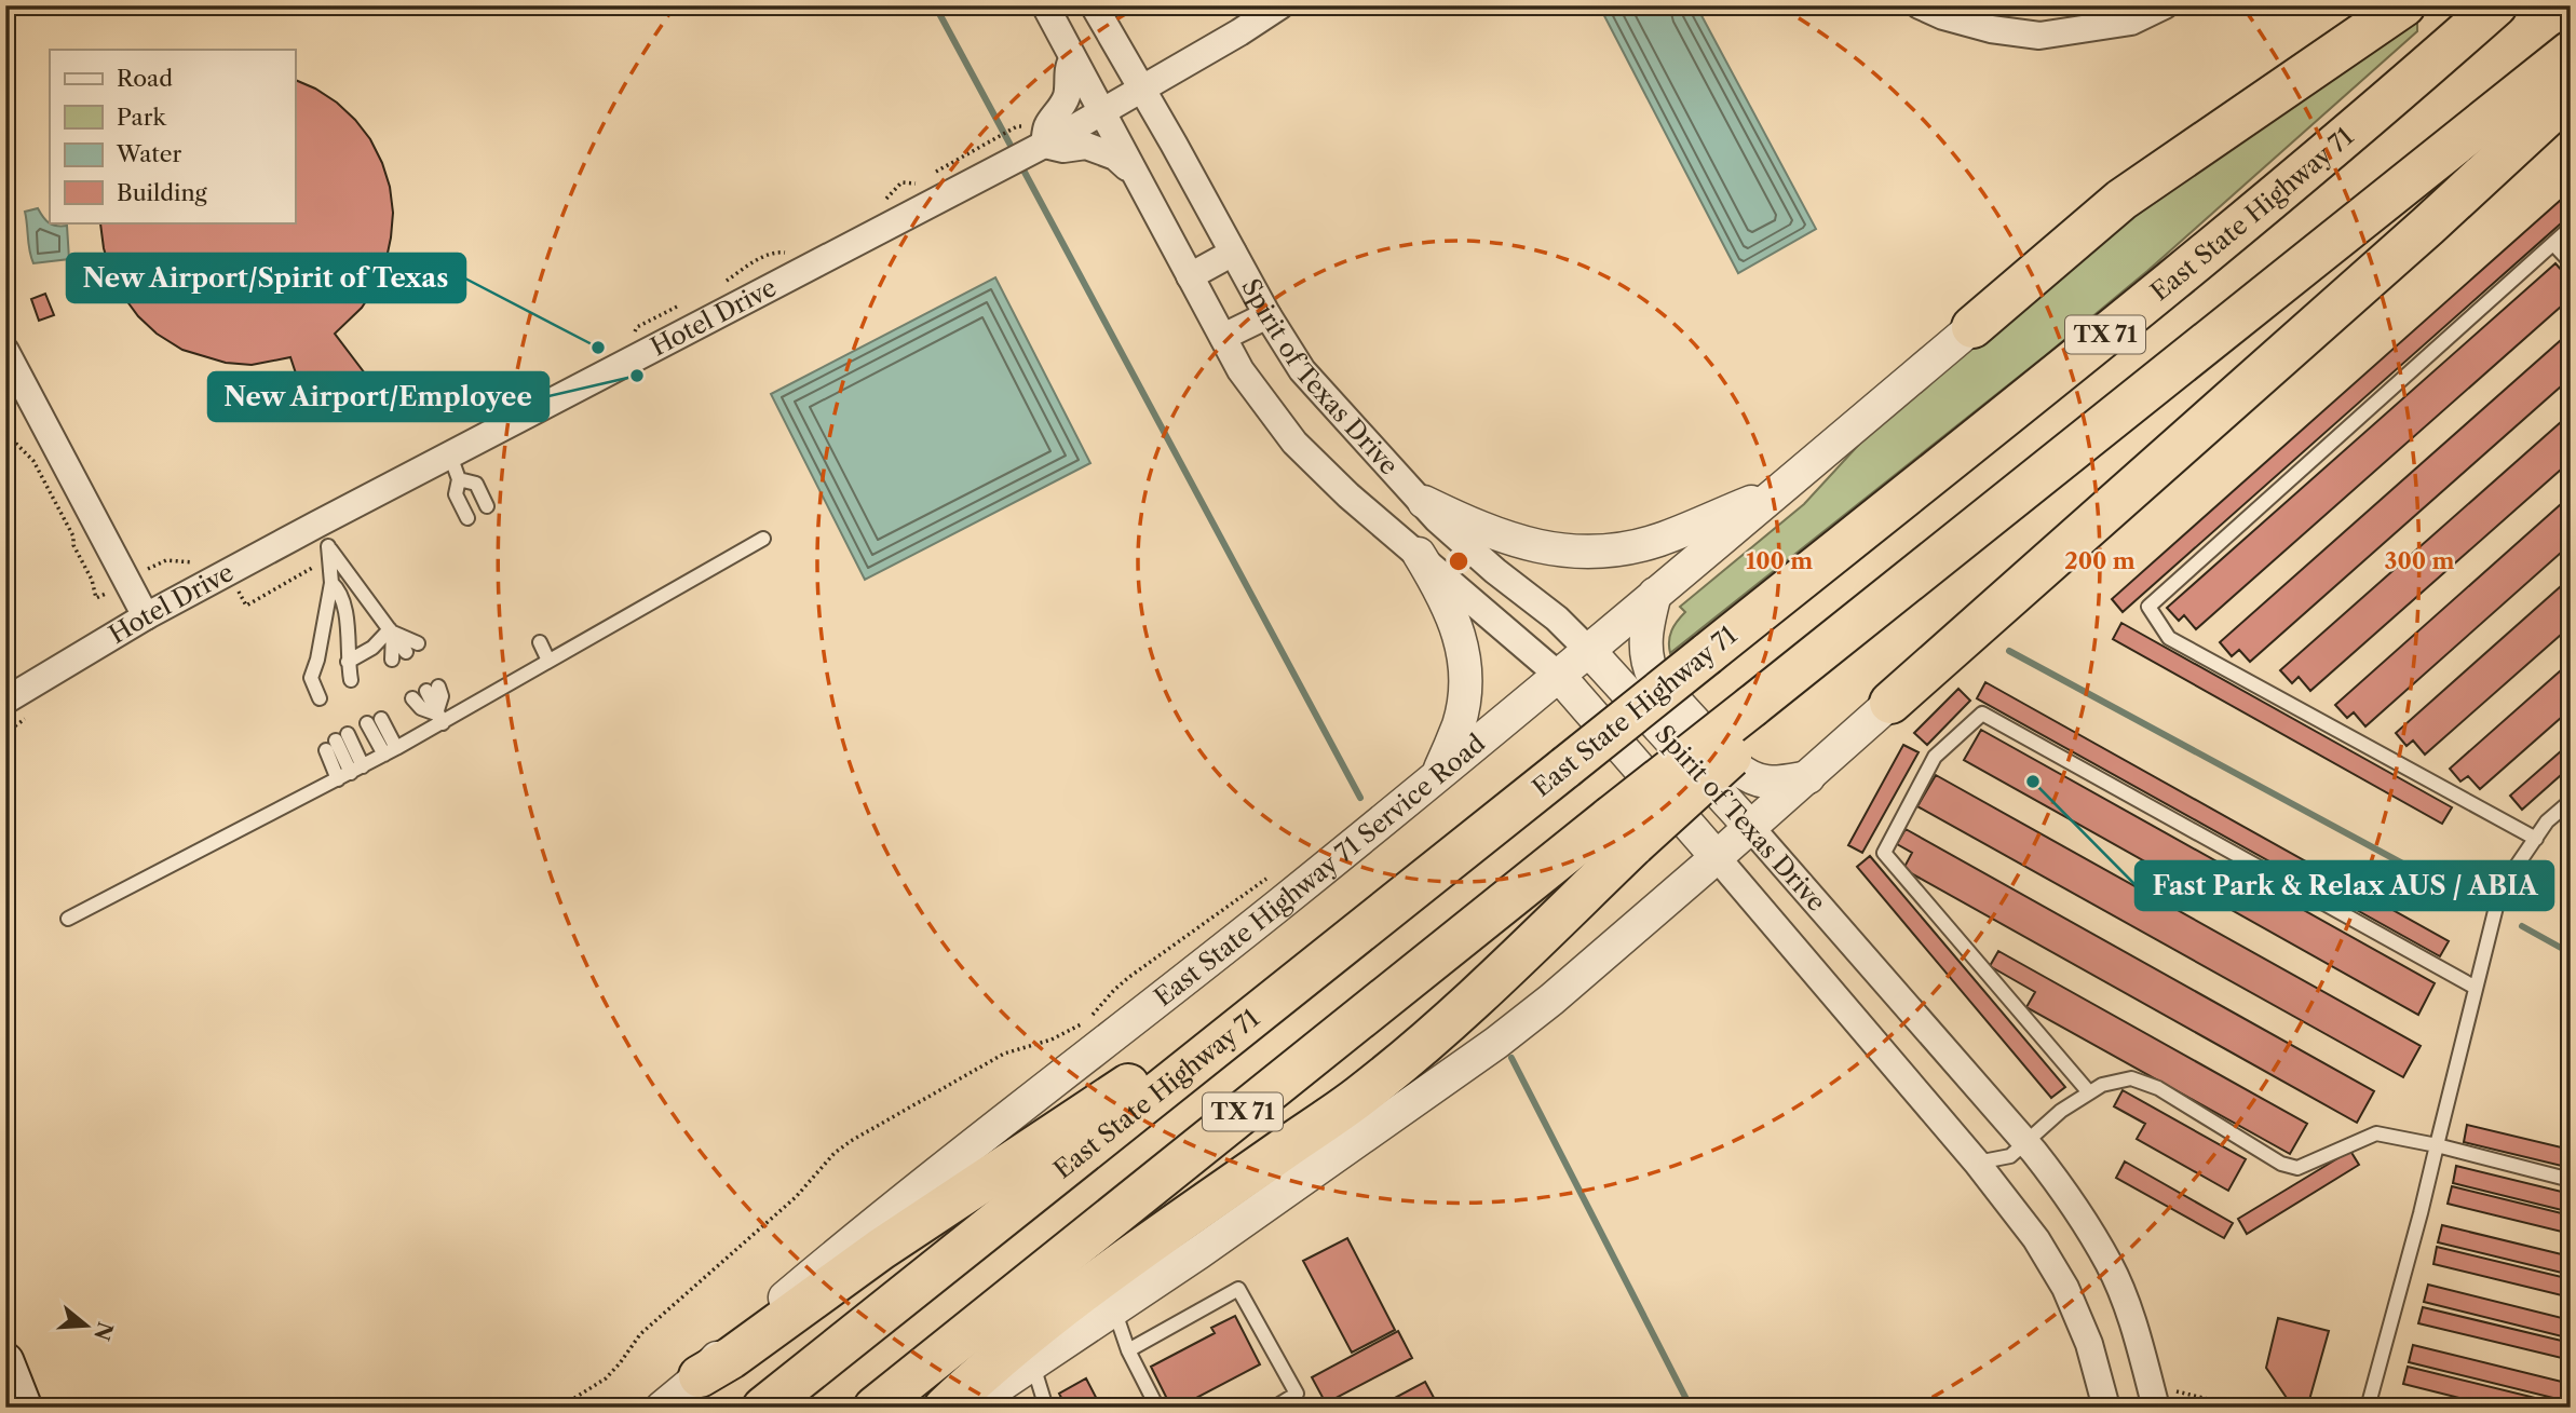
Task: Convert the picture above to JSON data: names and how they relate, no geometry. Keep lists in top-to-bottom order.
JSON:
{
  "streets": {
    "highway": ["East State Highway 71", "TX 71"],
    "street": ["Hotel Drive", "Spirit of Texas Drive", "East State Highway 71 Service Road"]
  },
  "crossings": [
    ["Hotel Drive", "Spirit of Texas Drive"],
    ["Spirit of Texas Drive", "East State Highway 71 Service Road"]
  ],
  "places": ["New Airport/Spirit of Texas", "New Airport/Employee", "Fast Park & Relax AUS / ABIA"],
  "legend": [
    "Road",
    "Park",
    "Water",
    "Building"
  ],
  "north": "right",
  "rings": ["100 m", "200 m", "300 m"]
}
